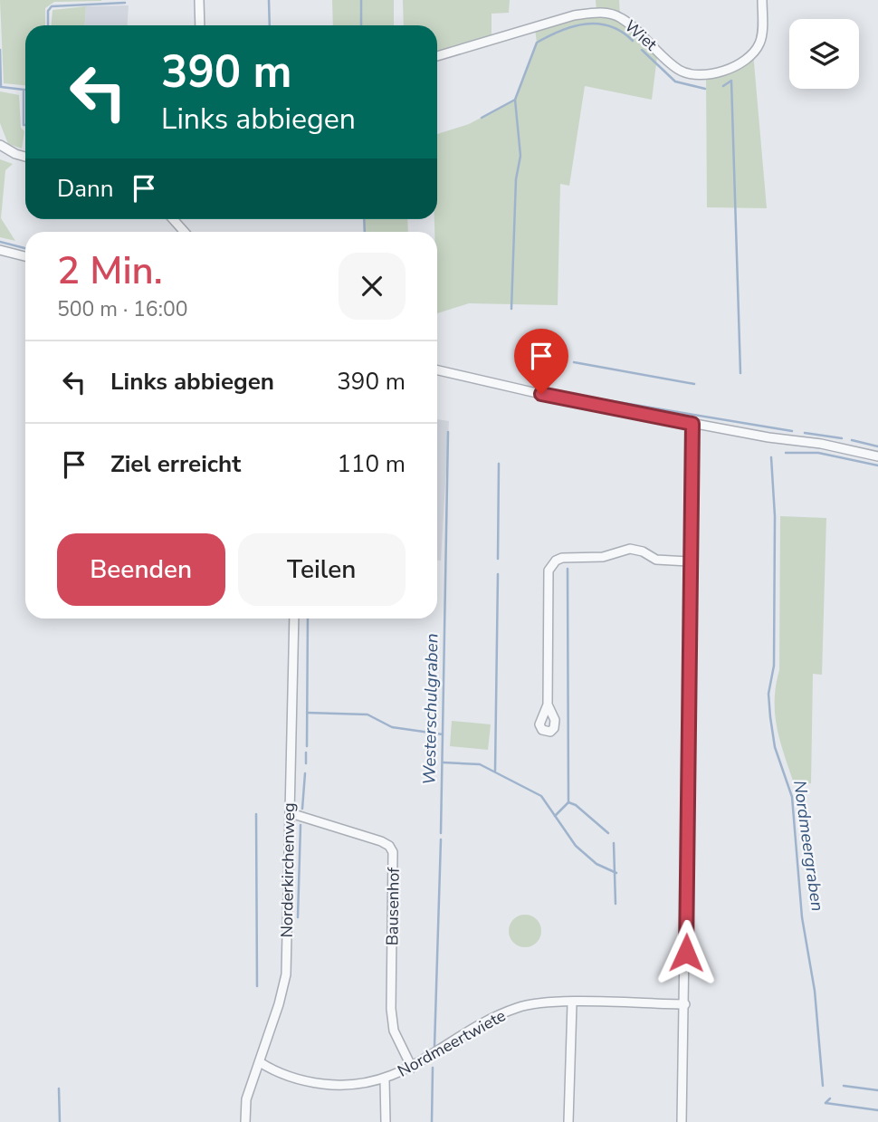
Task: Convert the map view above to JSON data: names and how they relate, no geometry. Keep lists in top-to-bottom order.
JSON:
{
  "streets": {
    "street": [
      "Wiet",
      "Norderkirchenweg",
      "Bausenhof",
      "Nordmeertwiete"
    ]
  },
  "crossings": [
    ["Norderkirchenweg", "Bausenhof"],
    ["Norderkirchenweg", "Nordmeertwiete"],
    ["Bausenhof", "Nordmeertwiete"]
  ],
  "water": ["Westerschulgraben", "Nordmeergraben"],
  "page": {
    "turn": ["390 m", "Links abbiegen"],
    "then": "Dann",
    "heading": ["2 Min.", "500 m · 16:00"],
    "list": [
      {
        "name": "Links abbiegen",
        "value": "390 m"
      },
      {
        "name": "Ziel erreicht",
        "value": "110 m"
      }
    ],
    "buttons": ["Beenden", "Teilen"]
  }
}
